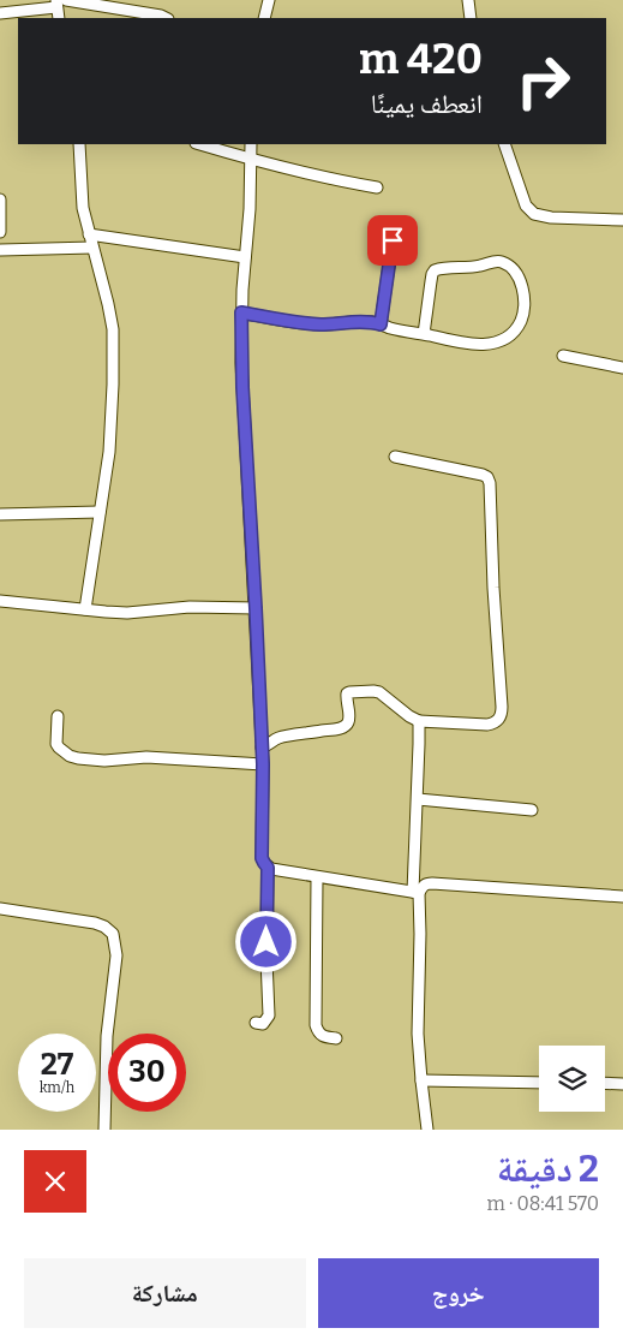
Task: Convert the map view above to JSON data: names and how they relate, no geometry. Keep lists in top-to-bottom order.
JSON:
{
  "page": {
    "turn": ["420 m", "انعطف يمينًا"],
    "speed": "27 km/h",
    "limit": "30",
    "heading": ["2 دقيقة", "570 m · 08:41"],
    "buttons": ["خروج", "مشاركة"]
  }
}
